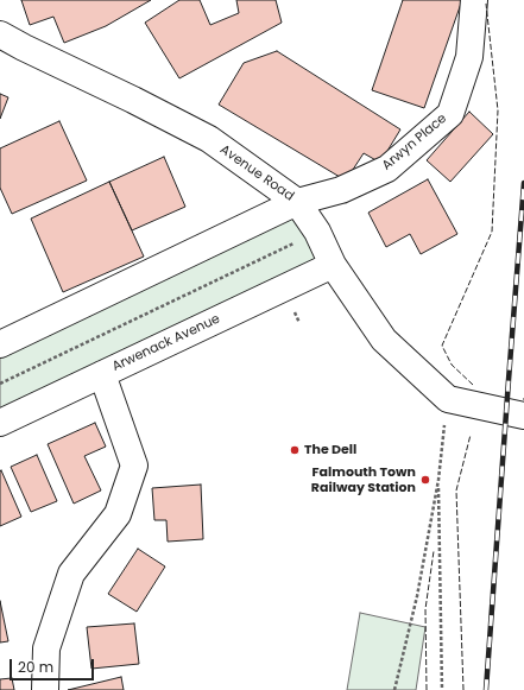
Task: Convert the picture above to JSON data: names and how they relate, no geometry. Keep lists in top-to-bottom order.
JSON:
{
  "streets": {
    "street": ["Arwyn Place", "Avenue Road", "Arwenack Avenue"]
  },
  "crossings": [
    ["Arwyn Place", "Avenue Road"],
    ["Avenue Road", "Arwenack Avenue"]
  ],
  "places": ["The Dell", "Falmouth Town Railway Station"],
  "scale_bar": "20 m"
}
